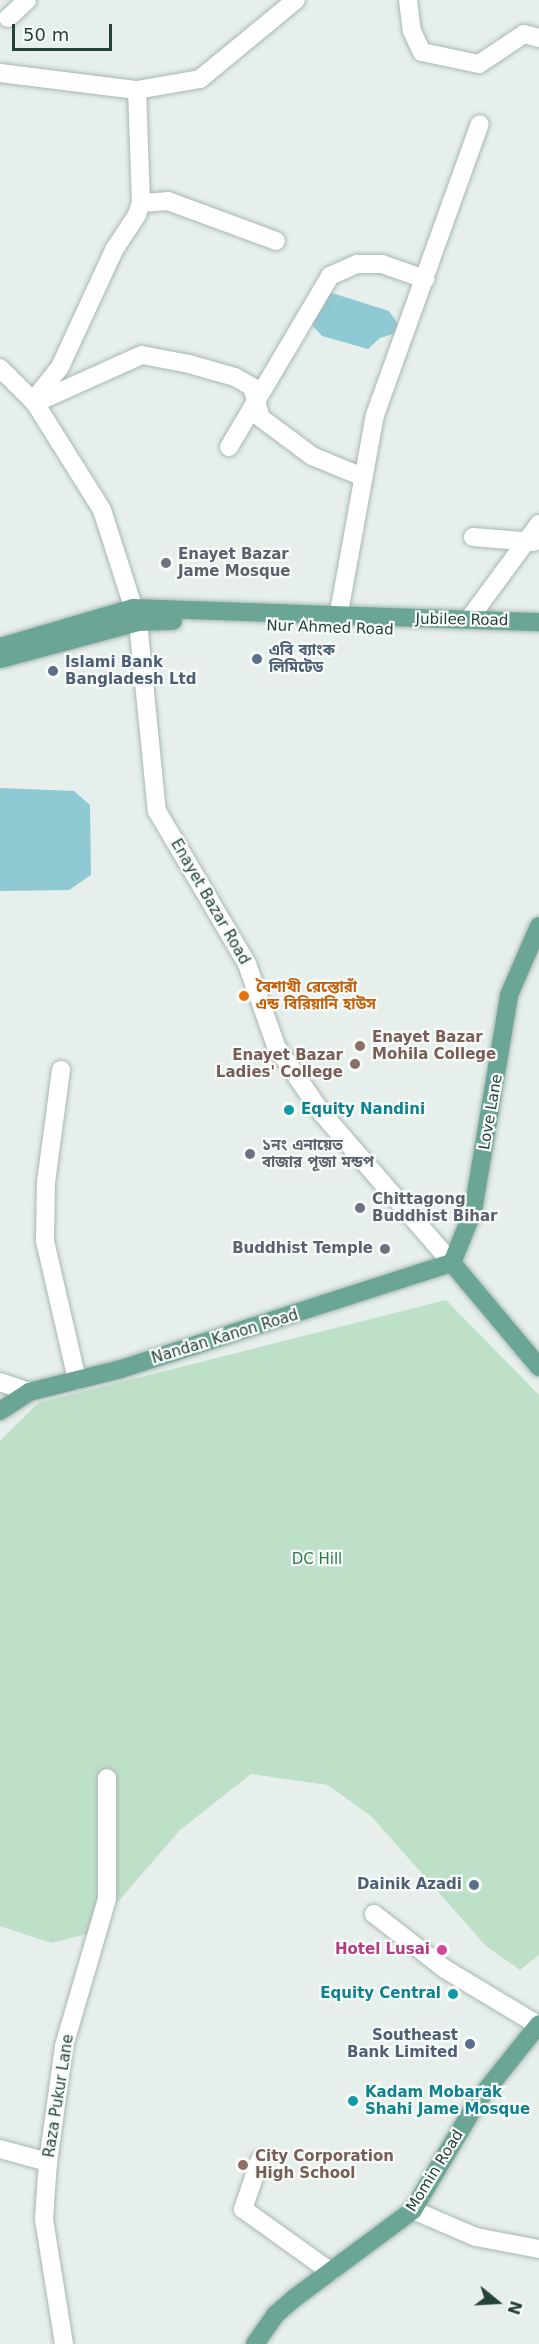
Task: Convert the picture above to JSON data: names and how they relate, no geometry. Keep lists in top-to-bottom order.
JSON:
{
  "streets": {
    "main road": [
      "Jubilee Road",
      "Nur Ahmed Road",
      "Love Lane",
      "Nandan Kanon Road",
      "Momin Road"
    ],
    "street": ["Enayet Bazar Road", "Raza Pukur Lane"]
  },
  "crossings": [
    ["Jubilee Road", "Nur Ahmed Road"],
    ["Jubilee Road", "Enayet Bazar Road"],
    ["Nur Ahmed Road", "Enayet Bazar Road"],
    ["Enayet Bazar Road", "Love Lane"],
    ["Enayet Bazar Road", "Nandan Kanon Road"],
    ["Love Lane", "Nandan Kanon Road"]
  ],
  "parks": ["DC Hill"],
  "places": [
    "Enayet Bazar Jame Mosque",
    "এবি ব্যাংক লিমিটেড",
    "Islami Bank Bangladesh Ltd",
    "বৈশাখী রেস্তোরাঁ এন্ড বিরিয়ানি হাউস",
    "Enayet Bazar Mohila College",
    "Enayet Bazar Ladies' College",
    "Equity Nandini",
    "১নং এনায়েত বাজার পূজা মন্ডপ",
    "Chittagong Buddhist Bihar",
    "Buddhist Temple",
    "Dainik Azadi",
    "Hotel Lusai",
    "Equity Central",
    "Southeast Bank Limited",
    "Kadam Mobarak Shahi Jame Mosque",
    "City Corporation High School"
  ],
  "scale_bar": "50 m",
  "north": "right"
}
